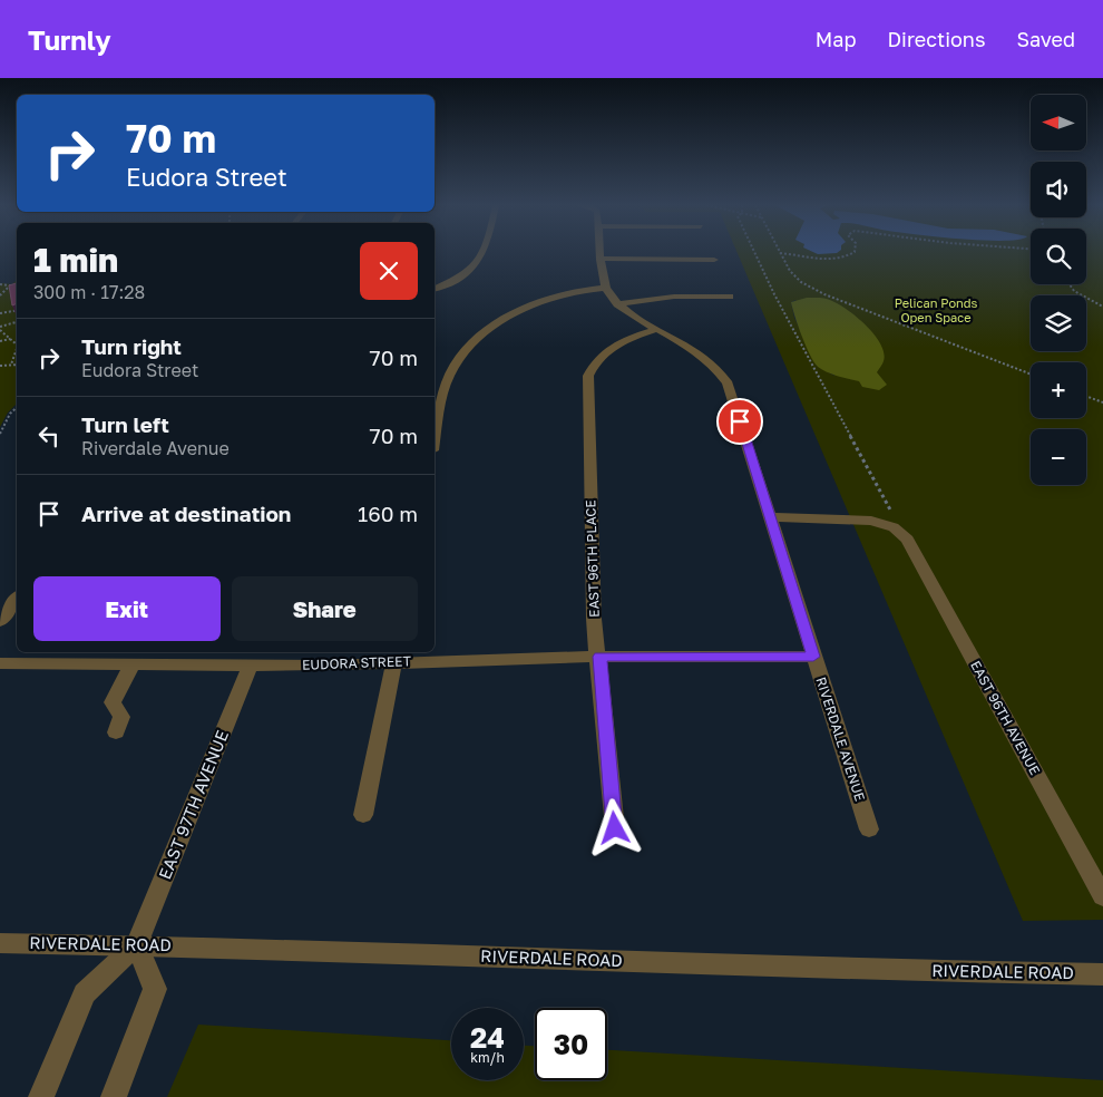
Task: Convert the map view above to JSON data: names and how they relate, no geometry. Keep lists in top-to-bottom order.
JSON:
{
  "streets": {
    "street": [
      "EAST 96TH PLACE",
      "EUDORA STREET",
      "EAST 96TH AVENUE",
      "RIVERDALE AVENUE",
      "EAST 97TH AVENUE",
      "RIVERDALE ROAD"
    ]
  },
  "crossings": [
    ["EAST 96TH PLACE", "EUDORA STREET"],
    ["EAST 96TH PLACE", "RIVERDALE AVENUE"],
    ["EUDORA STREET", "RIVERDALE AVENUE"],
    ["EUDORA STREET", "EAST 97TH AVENUE"],
    ["EAST 96TH AVENUE", "RIVERDALE AVENUE"],
    ["EAST 97TH AVENUE", "RIVERDALE ROAD"]
  ],
  "parks": ["Pelican Ponds Open Space"],
  "north": "left",
  "page": {
    "header": "Turnly",
    "nav": ["Map", "Directions", "Saved"],
    "map_buttons": ["+", "−"],
    "turn": ["70 m", "Eudora Street"],
    "heading": ["1 min", "300 m · 17:28"],
    "list": [
      {
        "name": "Turn right",
        "note": "Eudora Street",
        "value": "70 m"
      },
      {
        "name": "Turn left",
        "note": "Riverdale Avenue",
        "value": "70 m"
      },
      {
        "name": "Arrive at destination",
        "value": "160 m"
      }
    ],
    "buttons": ["Exit", "Share"],
    "speed": "24 km/h",
    "limit": "30"
  }
}
